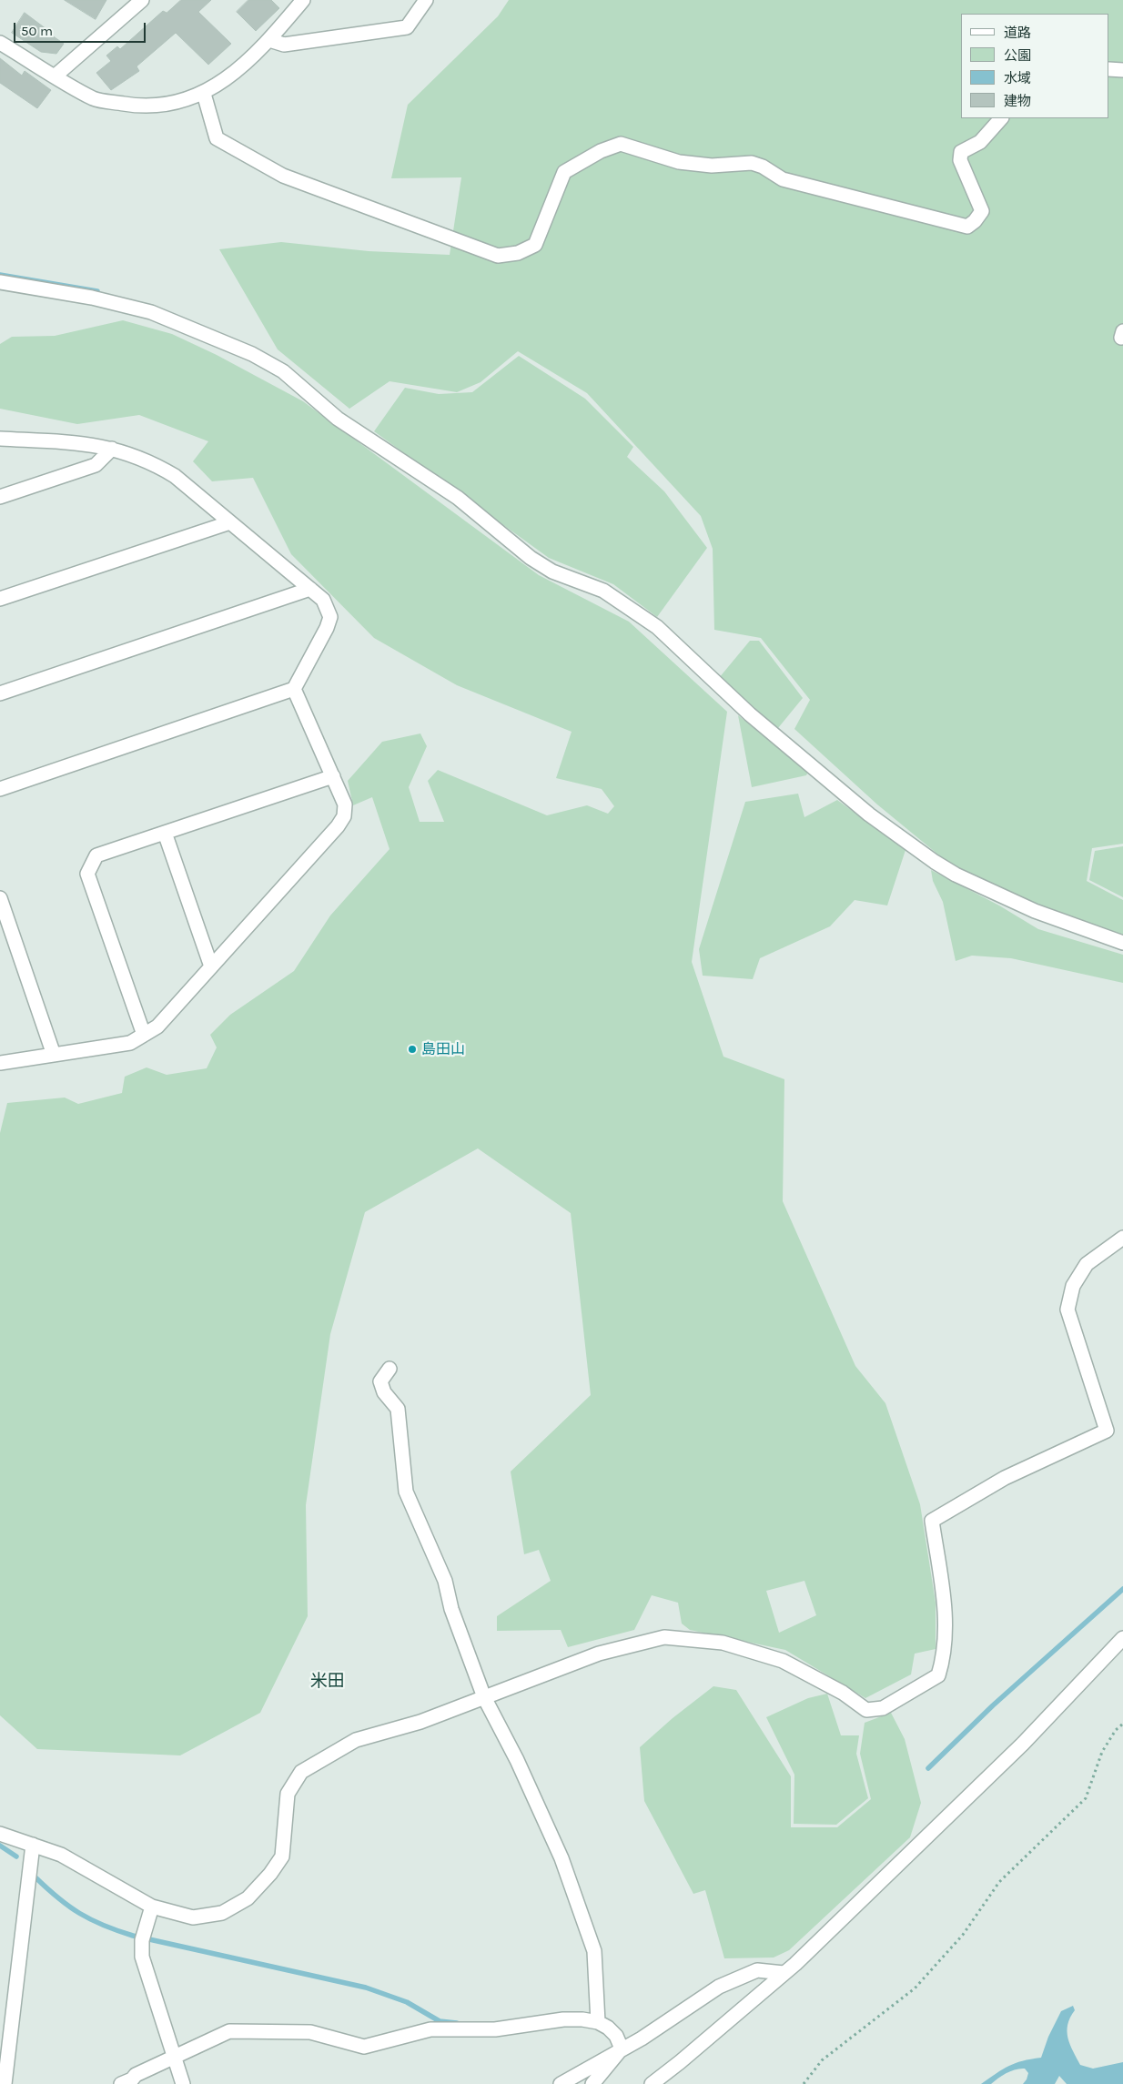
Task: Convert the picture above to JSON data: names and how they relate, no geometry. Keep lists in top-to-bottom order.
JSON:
{
  "districts": ["米田"],
  "places": ["島田山"],
  "legend": [
    "道路",
    "公園",
    "水域",
    "建物"
  ],
  "scale_bar": "50 m"
}
